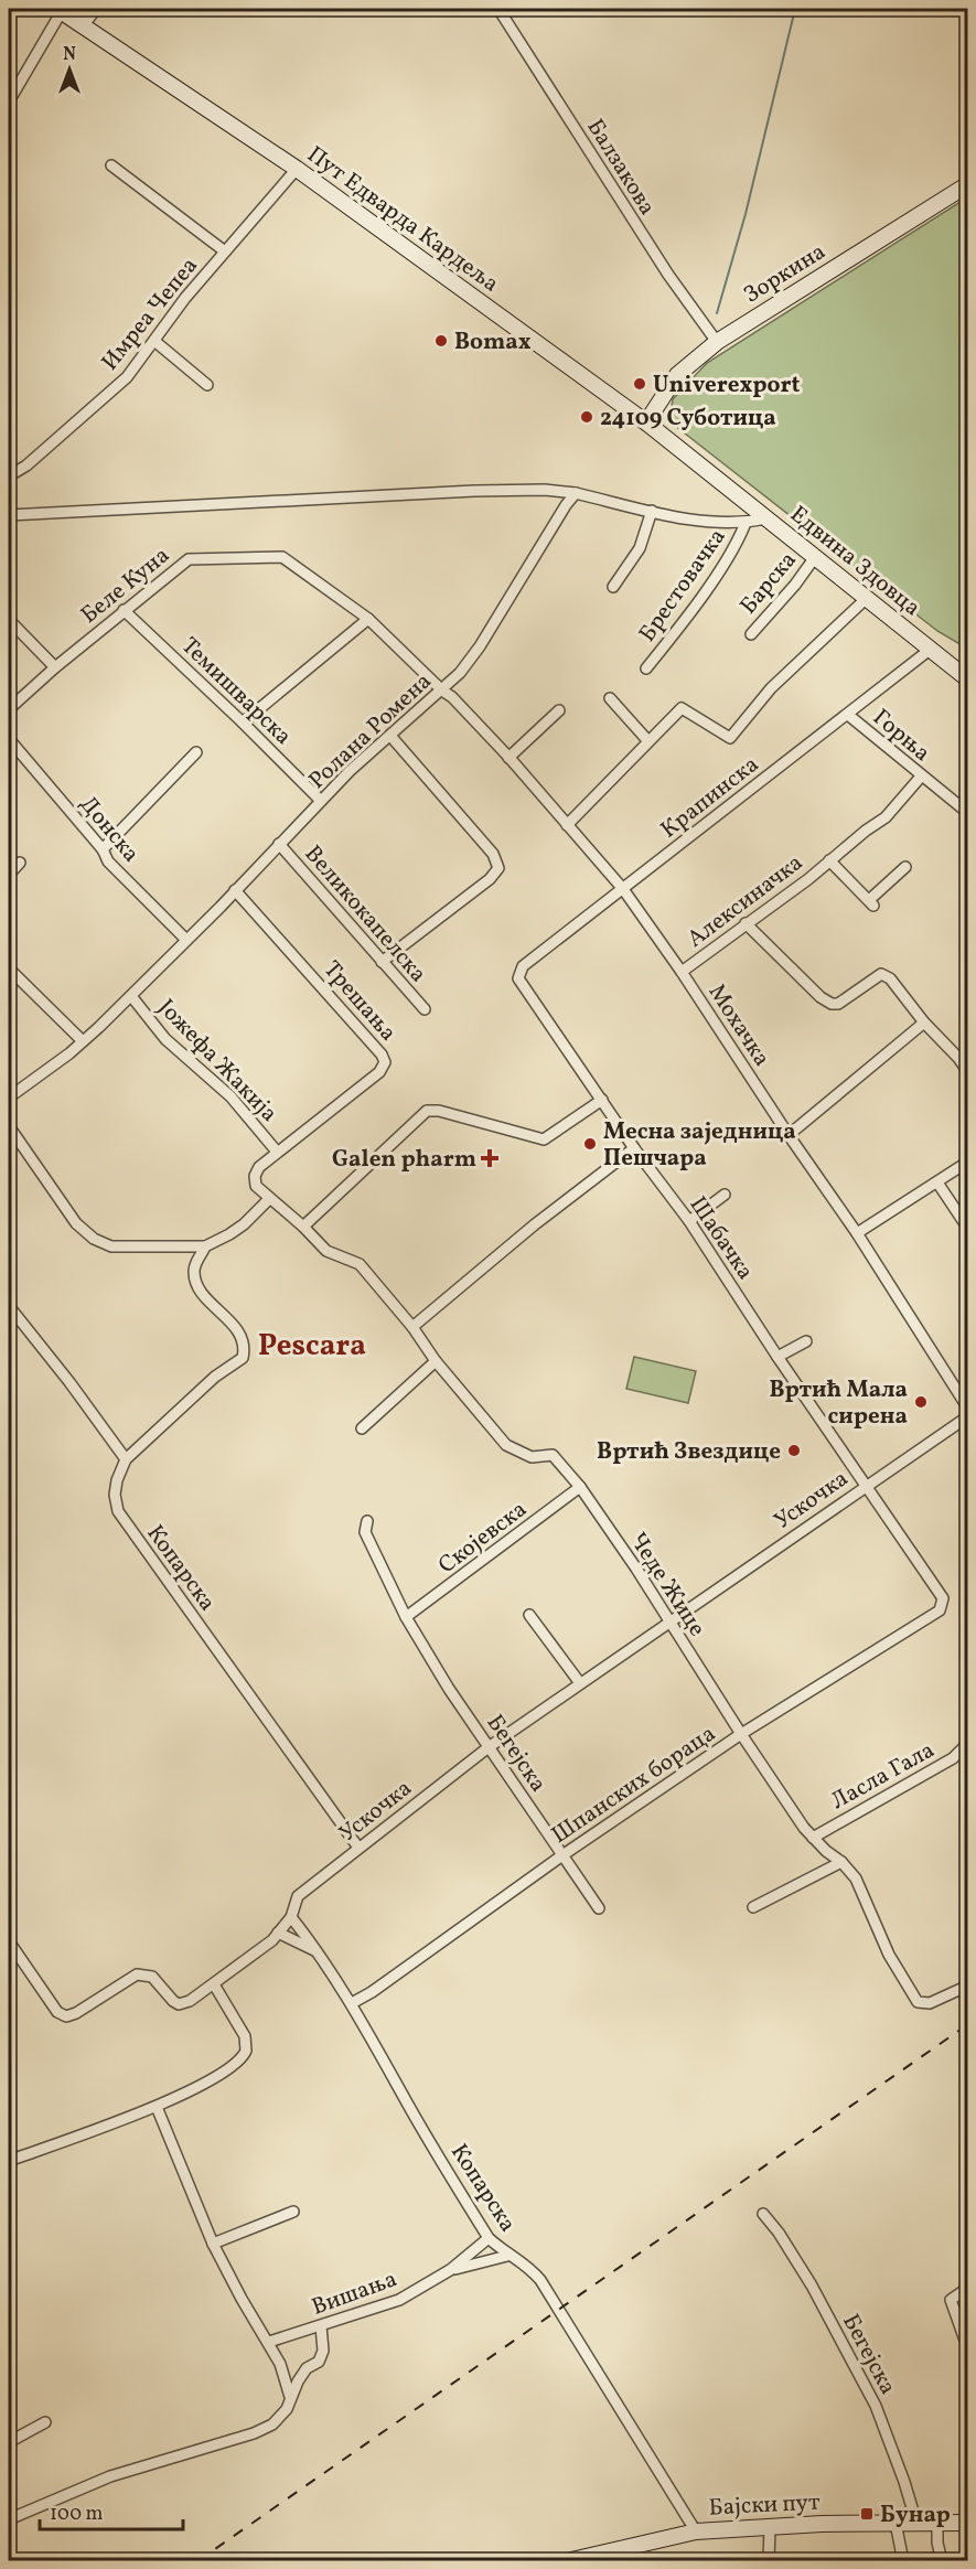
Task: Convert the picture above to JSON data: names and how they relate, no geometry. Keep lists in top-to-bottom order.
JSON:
{
  "streets": {
    "main road": [
      "Пут Едварда Кардеља",
      "Зоркина",
      "Едвина Здовца",
      "Бајски пут"
    ],
    "street": [
      "Балзакова",
      "Имреа Чепеа",
      "Барска",
      "Беле Куна",
      "Брестовачка",
      "Темишварска",
      "Ролана Ромена",
      "Горња",
      "Крапинска",
      "Донска",
      "Алексиначка",
      "Великокапелска",
      "Трешања",
      "Мохачка",
      "Јожефа Жакија",
      "Шабачка",
      "Ускочка",
      "Скојевска",
      "Копарска",
      "Чеде Жице",
      "Бегејска",
      "Ласла Гала",
      "Шпанских бораца",
      "Вишања"
    ]
  },
  "crossings": [
    ["Балзакова", "Зоркина"],
    ["Пут Едварда Кардеља", "Зоркина"],
    ["Пут Едварда Кардеља", "Имреа Чепеа"],
    ["Пут Едварда Кардеља", "Едвина Здовца"],
    ["Едвина Здовца", "Барска"],
    ["Едвина Здовца", "Крапинска"],
    ["Беле Куна", "Темишварска"],
    ["Беле Куна", "Ролана Ромена"],
    ["Беле Куна", "Мохачка"],
    ["Темишварска", "Ролана Ромена"],
    ["Ролана Ромена", "Донска"],
    ["Ролана Ромена", "Великокапелска"],
    ["Ролана Ромена", "Трешања"],
    ["Ролана Ромена", "Мохачка"],
    ["Ролана Ромена", "Јожефа Жакија"],
    ["Горња", "Крапинска"],
    ["Горња", "Алексиначка"],
    ["Крапинска", "Мохачка"],
    ["Крапинска", "Шабачка"],
    ["Алексиначка", "Мохачка"],
    ["Трешања", "Јожефа Жакија"],
    ["Шабачка", "Ускочка"],
    ["Шабачка", "Шпанских бораца"],
    ["Ускочка", "Копарска"],
    ["Ускочка", "Чеде Жице"],
    ["Ускочка", "Бегејска"],
    ["Скојевска", "Чеде Жице"],
    ["Скојевска", "Бегејска"],
    ["Копарска", "Шпанских бораца"],
    ["Копарска", "Вишања"],
    ["Копарска", "Бајски пут"],
    ["Чеде Жице", "Ласла Гала"],
    ["Чеде Жице", "Шпанских бораца"],
    ["Бегејска", "Шпанских бораца"],
    ["Бегејска", "Бајски пут"]
  ],
  "districts": ["Pescara"],
  "places": {
    "other": [
      "Bomax",
      "Univerexport",
      "24109 Суботица",
      "Месна заједница Пешчара",
      "Вртић Мала сирена",
      "Вртић Звездице"
    ],
    "health": ["Galen pharm"],
    "transit": ["Бунар"]
  },
  "scale_bar": "100 m",
  "north": "top"
}
